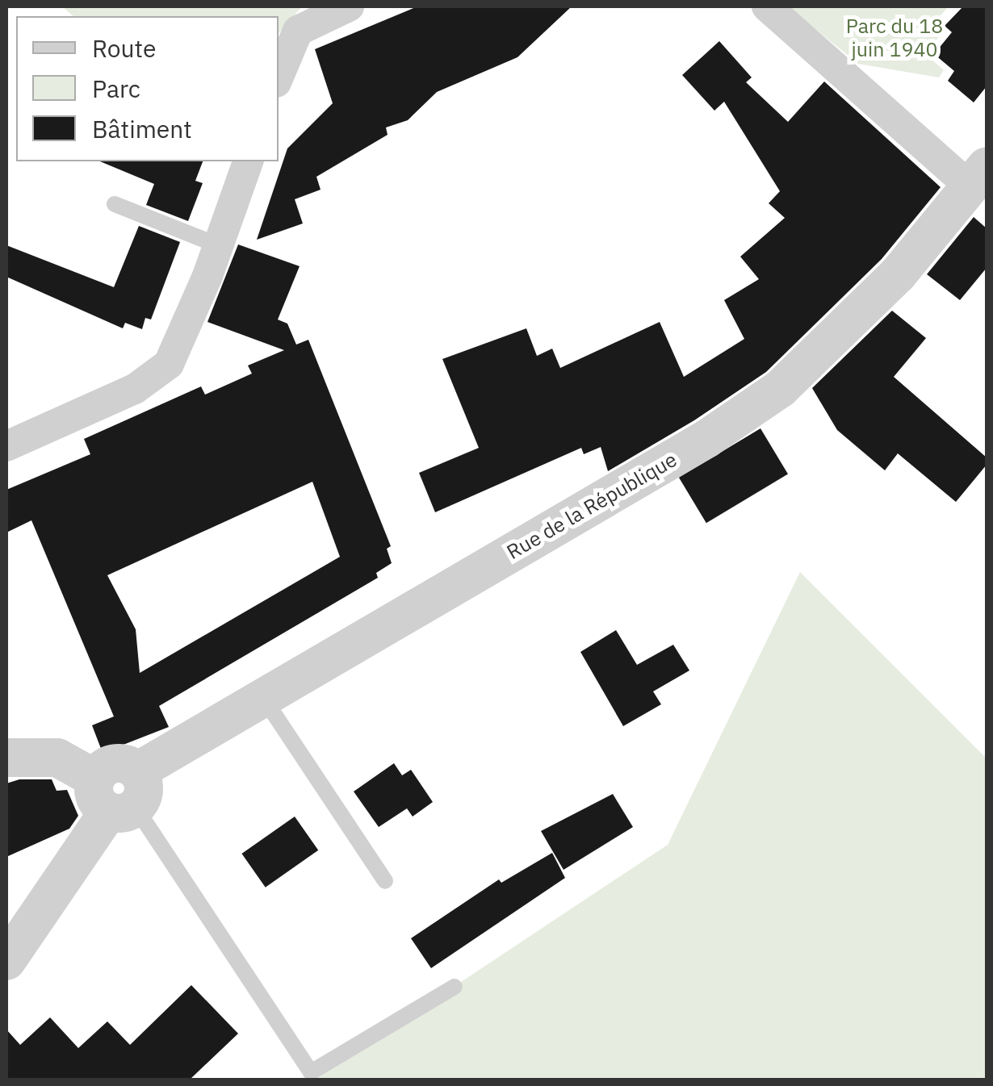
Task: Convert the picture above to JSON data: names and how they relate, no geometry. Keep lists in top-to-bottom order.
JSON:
{
  "streets": {
    "street": ["Rue de la République"]
  },
  "parks": ["Parc du 18 juin 1940"],
  "legend": ["Route", "Parc", "Bâtiment"]
}
